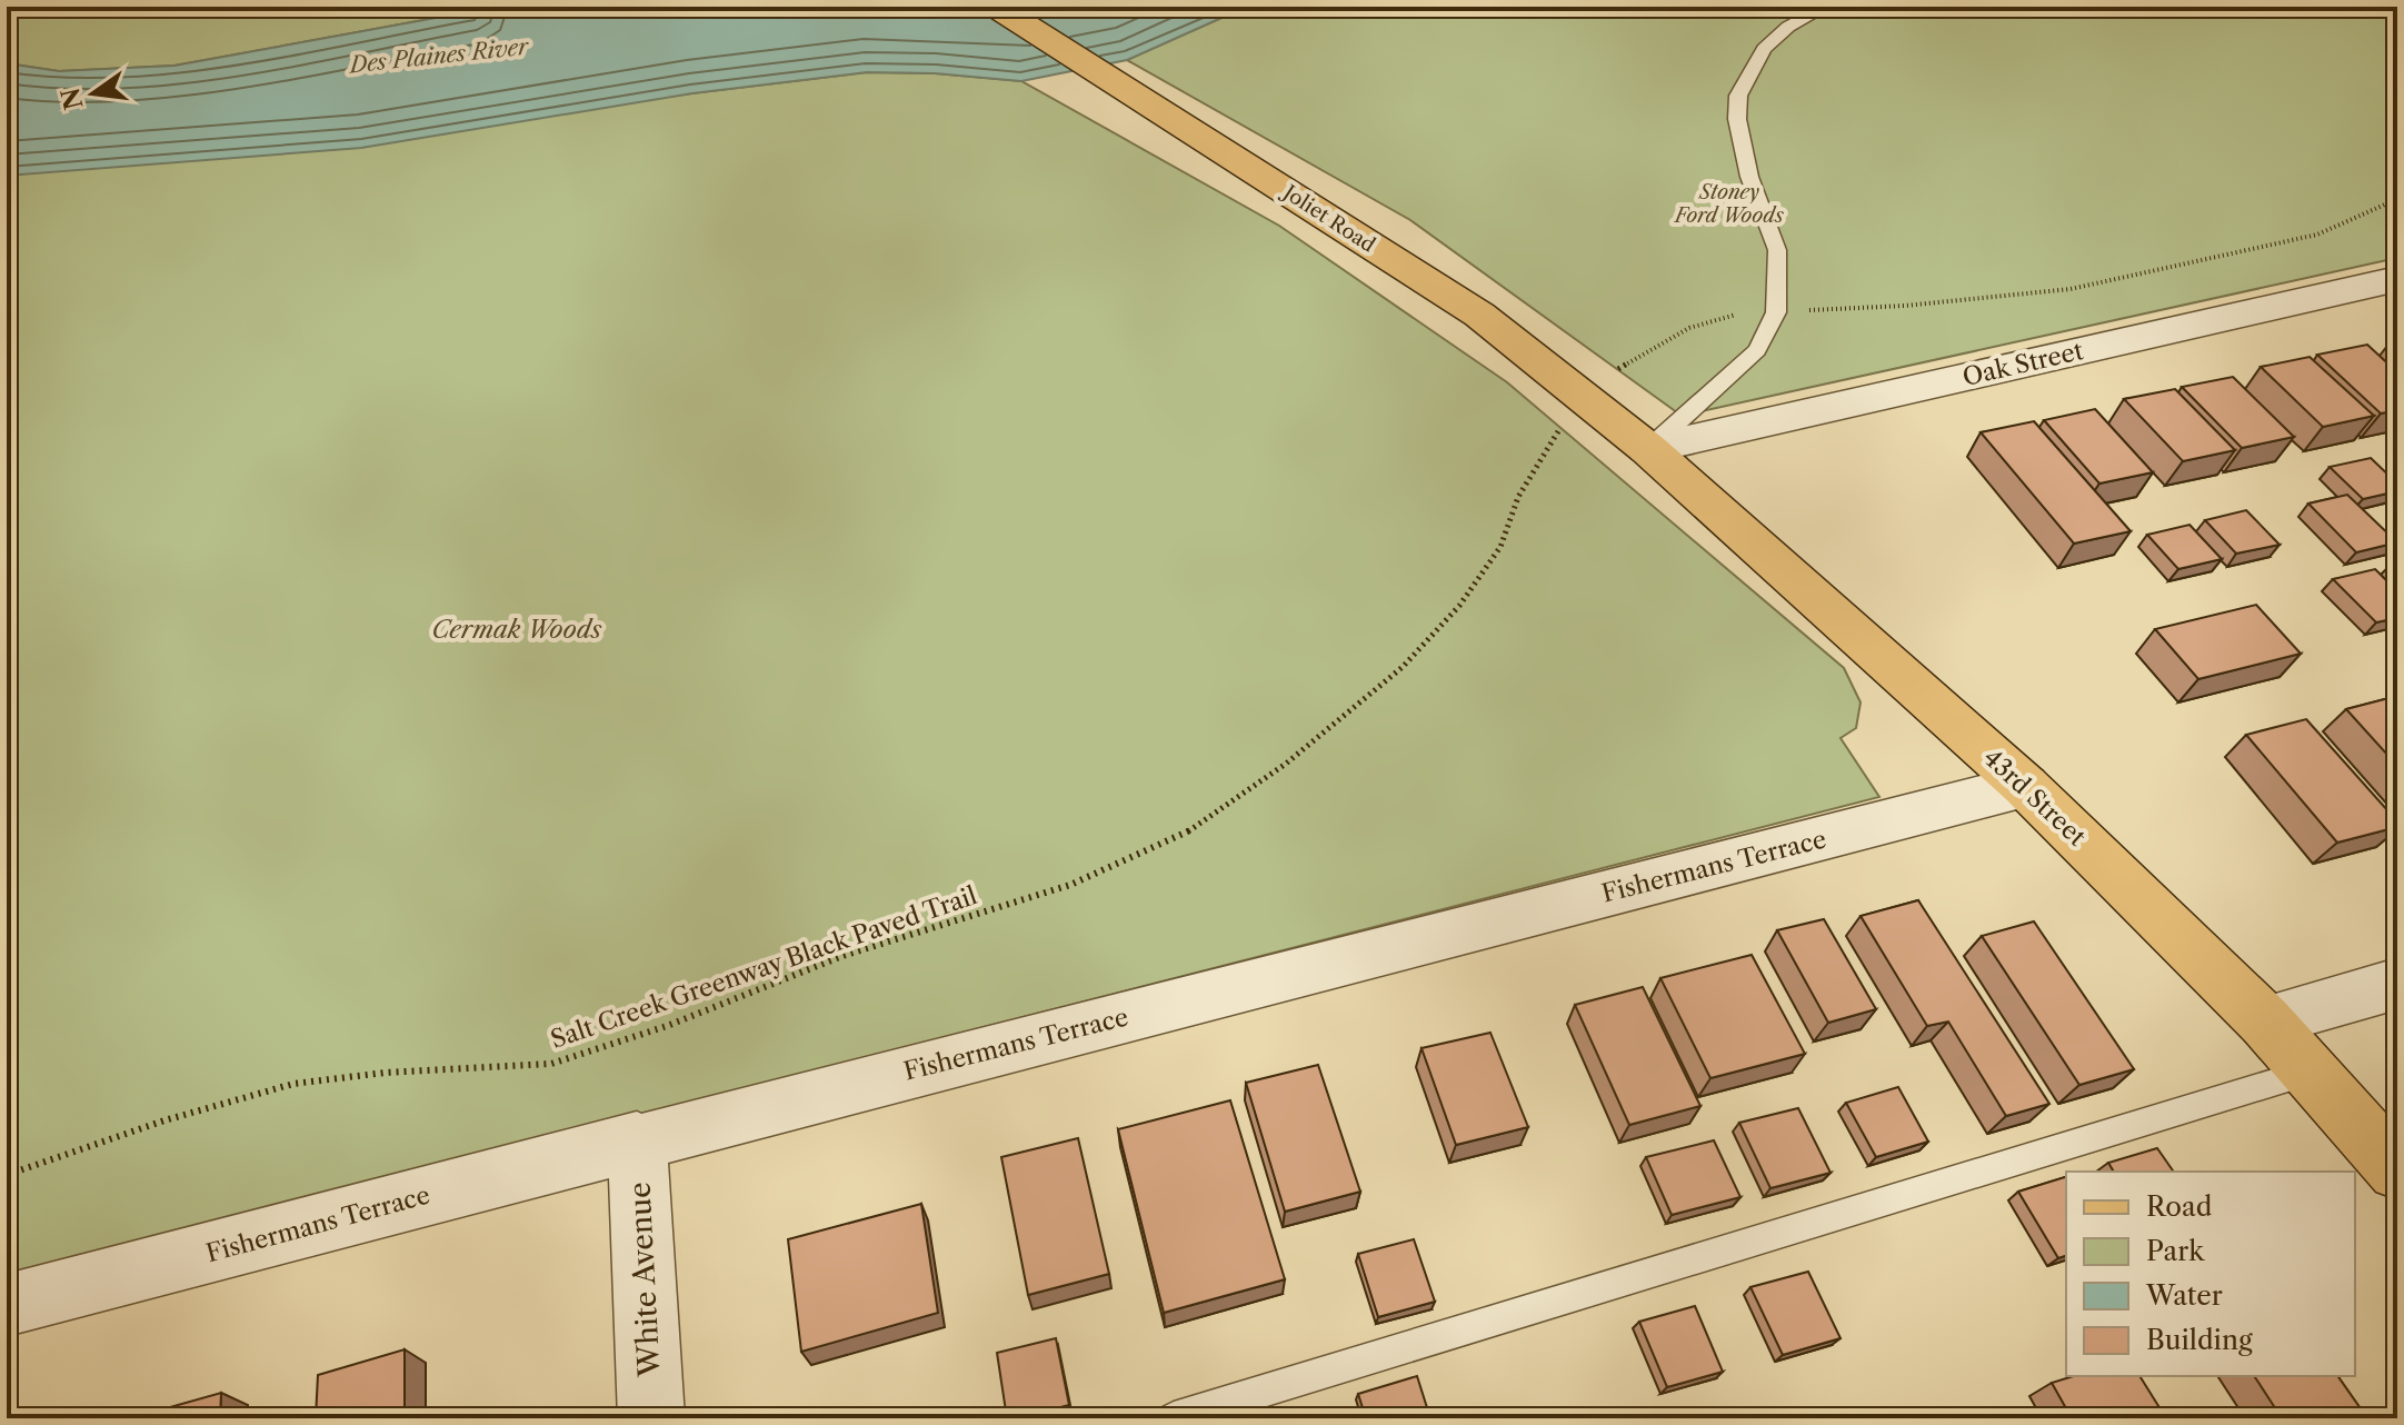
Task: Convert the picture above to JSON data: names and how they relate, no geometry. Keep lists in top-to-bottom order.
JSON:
{
  "streets": {
    "main road": ["Joliet Road", "43rd Street"],
    "street": ["Oak Street", "Fishermans Terrace", "White Avenue"],
    "path": ["Salt Creek Greenway Black Paved Trail"]
  },
  "crossings": [
    ["Joliet Road", "Oak Street"],
    ["Joliet Road", "43rd Street"],
    ["Oak Street", "43rd Street"],
    ["43rd Street", "Fishermans Terrace"],
    ["Fishermans Terrace", "White Avenue"]
  ],
  "water": ["Des Plaines River"],
  "parks": ["Stoney Ford Woods", "Cermak Woods"],
  "legend": [
    "Road",
    "Park",
    "Water",
    "Building"
  ],
  "north": "left"
}
